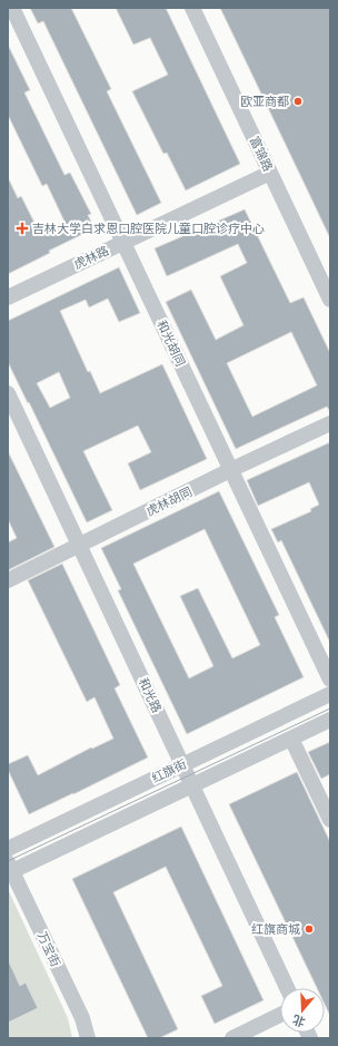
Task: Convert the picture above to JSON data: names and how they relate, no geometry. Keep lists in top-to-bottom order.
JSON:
{
  "streets": {
    "street": [
      "富锦路",
      "虎林路",
      "和光胡同",
      "虎林胡同",
      "和光路",
      "红旗街",
      "万宝街"
    ]
  },
  "crossings": [
    ["富锦路", "虎林路"],
    ["虎林路", "和光胡同"],
    ["和光胡同", "虎林胡同"],
    ["虎林胡同", "和光路"],
    ["和光路", "红旗街"],
    ["红旗街", "万宝街"]
  ],
  "places": {
    "other": ["欧亚商都", "红旗商城"],
    "health": ["吉林大学白求恩口腔医院儿童口腔诊疗中心"]
  },
  "north": "bottom"
}
